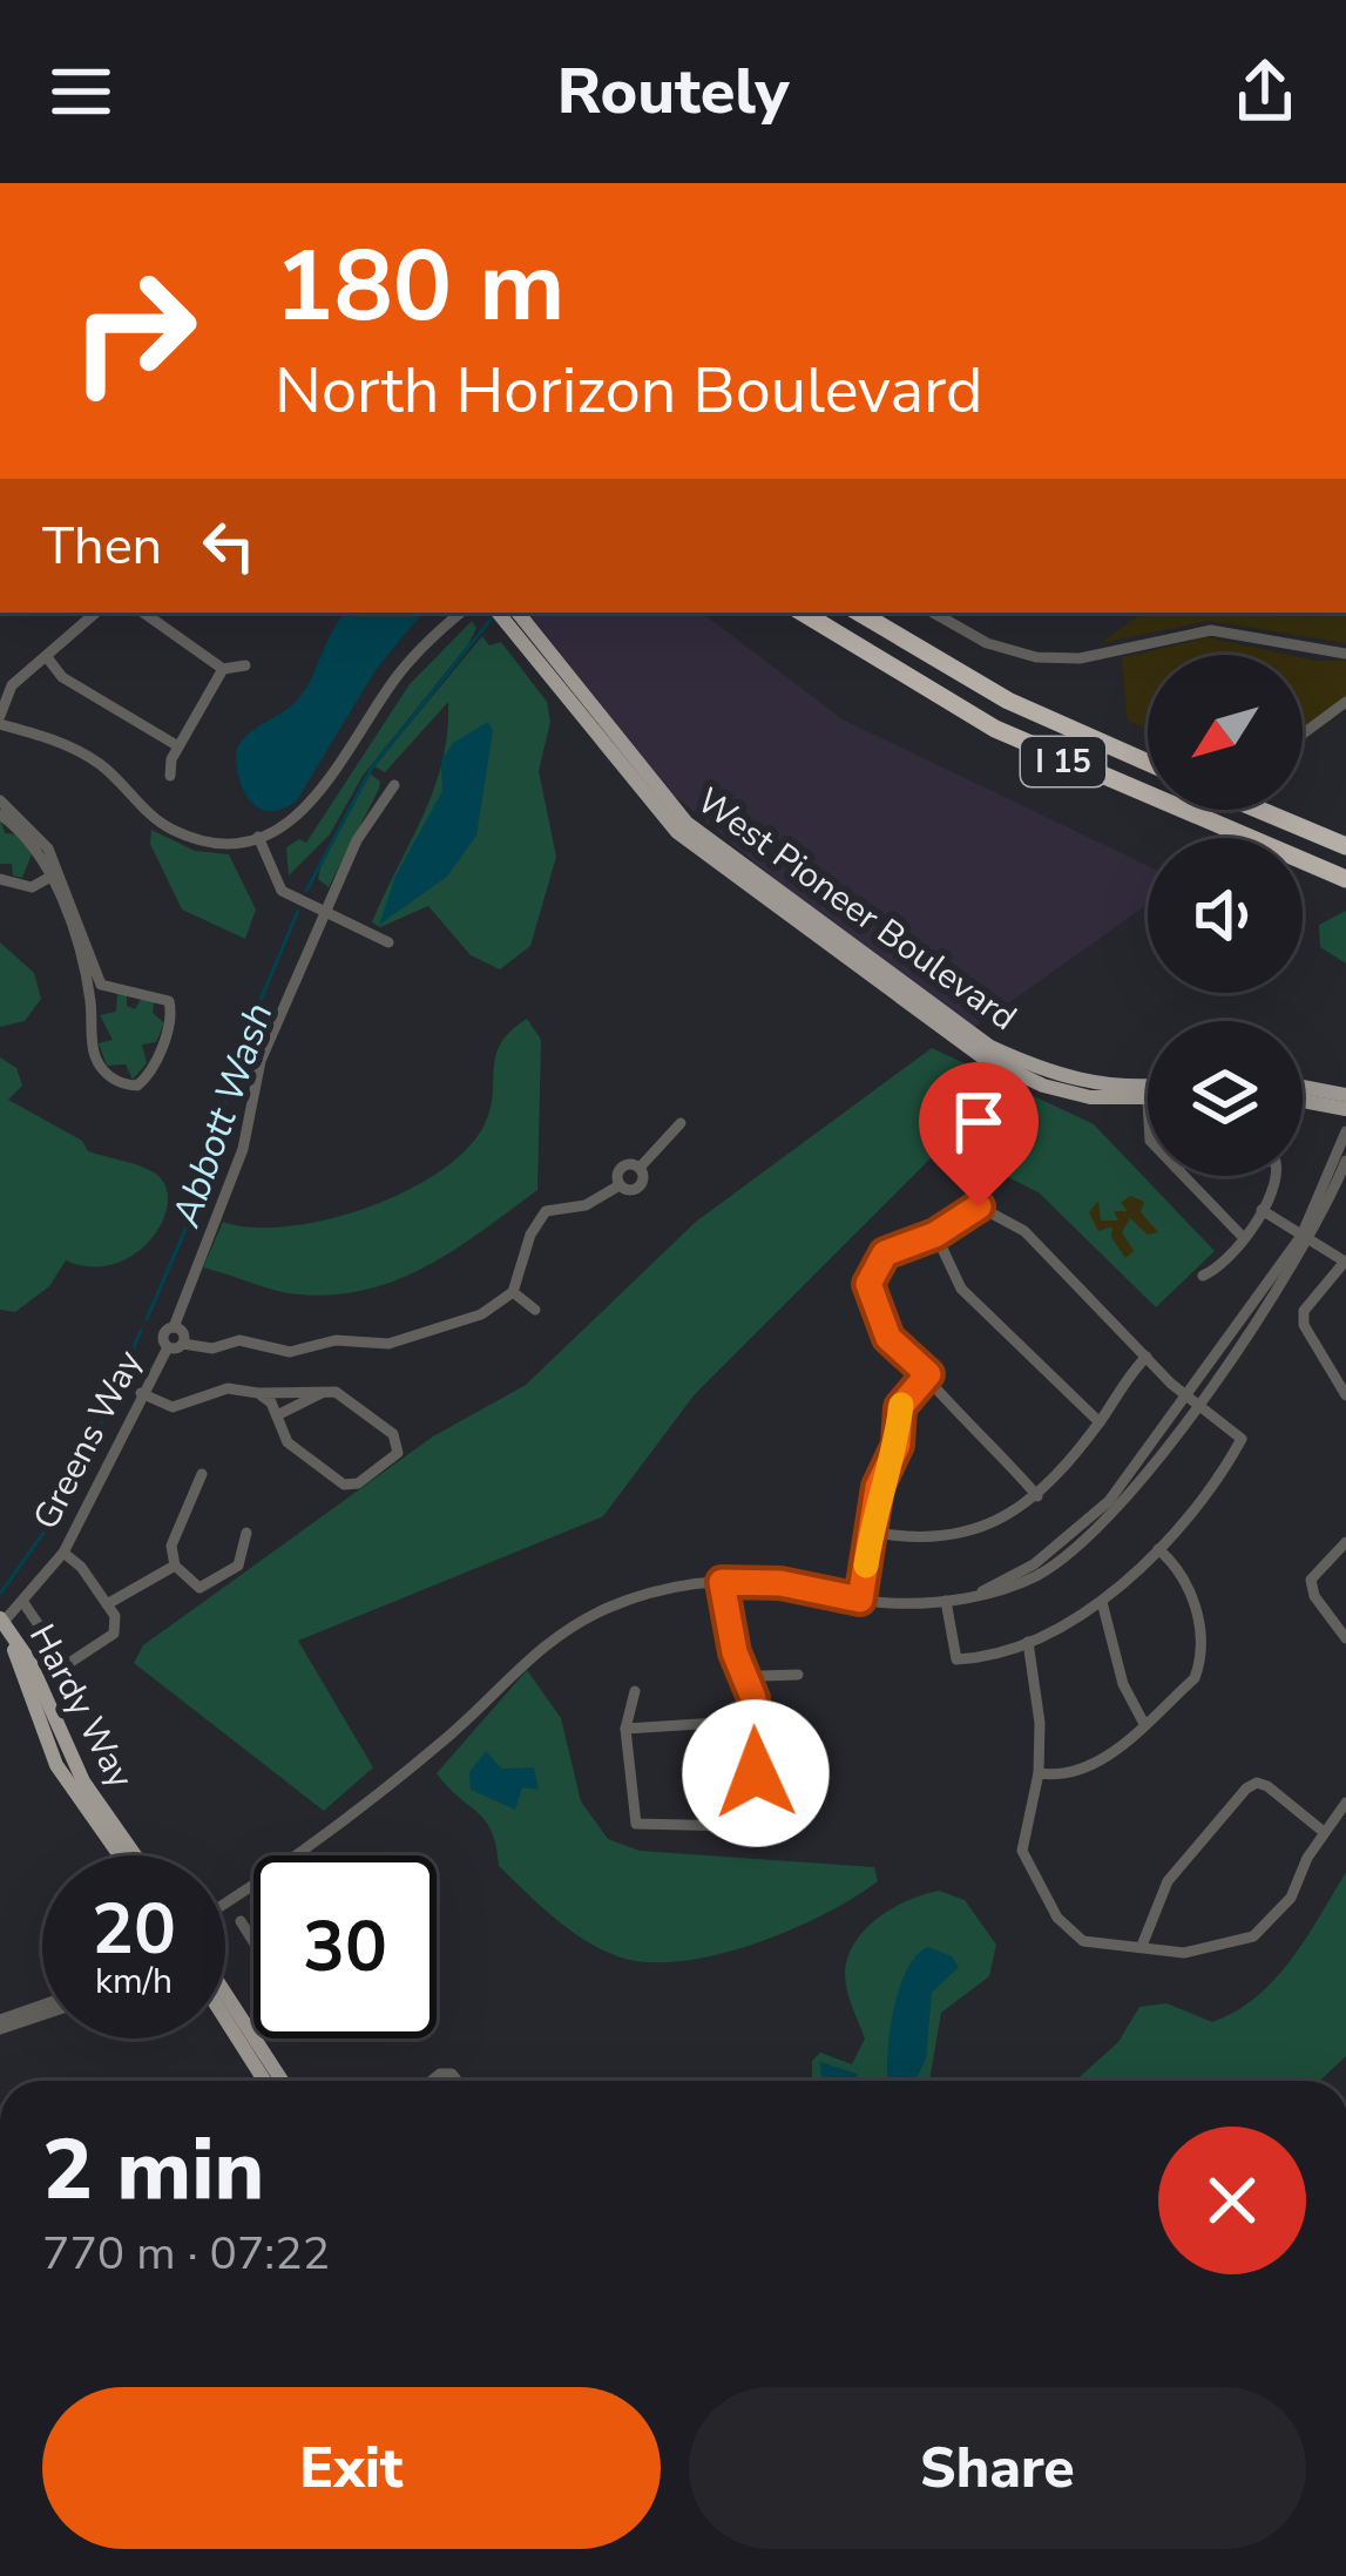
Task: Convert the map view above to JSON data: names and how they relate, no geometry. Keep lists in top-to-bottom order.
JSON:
{
  "streets": {
    "highway": ["I 15"],
    "main road": ["West Pioneer Boulevard", "Hardy Way"],
    "street": ["Greens Way"]
  },
  "crossings": [
    ["Greens Way", "Hardy Way"]
  ],
  "water": ["Abbott Wash"],
  "north": "bottom left",
  "page": {
    "header": "Routely",
    "turn": ["180 m", "North Horizon Boulevard"],
    "then": "Then",
    "speed": "20 km/h",
    "limit": "30",
    "heading": ["2 min", "770 m · 07:22"],
    "buttons": ["Exit", "Share"]
  }
}
